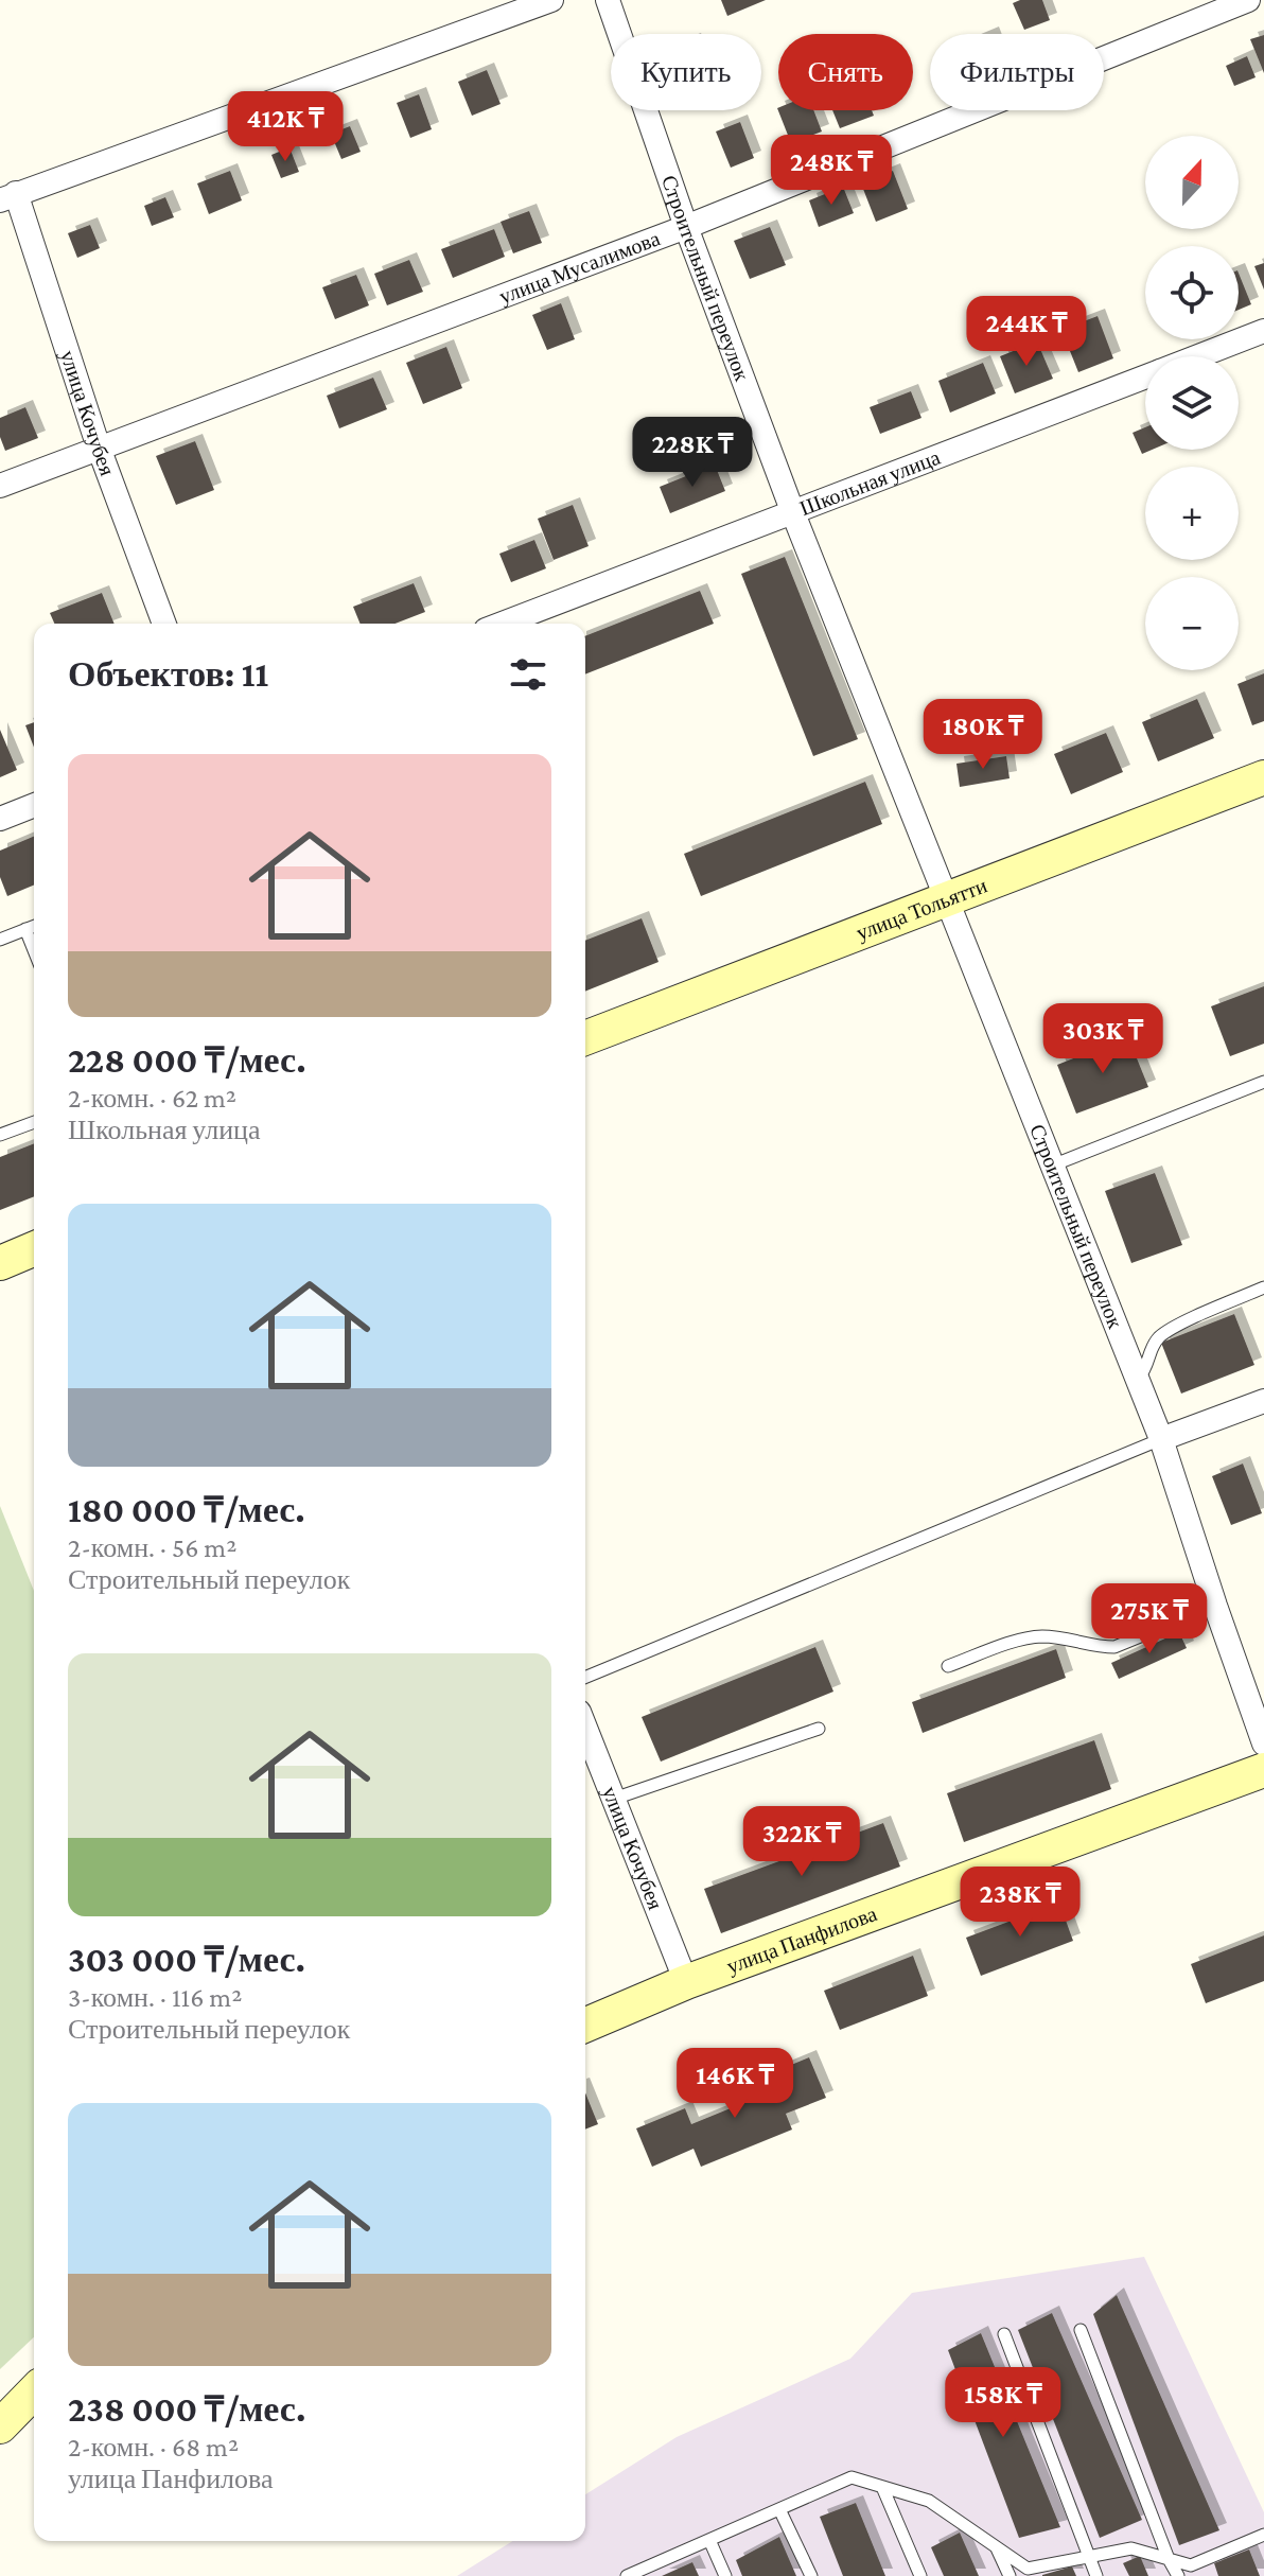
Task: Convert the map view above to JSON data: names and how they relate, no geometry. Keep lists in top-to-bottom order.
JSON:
{
  "streets": {
    "street": [
      "улица Мусалимова",
      "Строительный переулок",
      "улица Кочубея",
      "Школьная улица",
      "улица Тольятти",
      "улица Панфилова"
    ]
  },
  "crossings": [
    ["улица Мусалимова", "Строительный переулок"],
    ["улица Мусалимова", "улица Кочубея"],
    ["Строительный переулок", "Школьная улица"],
    ["Строительный переулок", "улица Тольятти"],
    ["улица Кочубея", "улица Панфилова"]
  ],
  "north": "top",
  "page": {
    "chip": ["Купить", "Снять", "Фильтры"],
    "price": [
      "412K ₸",
      "248K ₸",
      "244K ₸",
      "228K ₸",
      "180K ₸",
      "303K ₸",
      "275K ₸",
      "322K ₸",
      "238K ₸",
      "146K ₸",
      "158K ₸"
    ],
    "map_buttons": ["+", "−"],
    "heading": "Объектов: 11",
    "list": [
      {
        "name": "228 000 ₸/мес.",
        "note": "2-комн. · 62 m² · Школьная улица"
      },
      {
        "name": "180 000 ₸/мес.",
        "note": "2-комн. · 56 m² · Строительный переулок"
      },
      {
        "name": "303 000 ₸/мес.",
        "note": "3-комн. · 116 m² · Строительный переулок"
      },
      {
        "name": "238 000 ₸/мес.",
        "note": "2-комн. · 68 m² · улица Панфилова"
      }
    ]
  }
}
